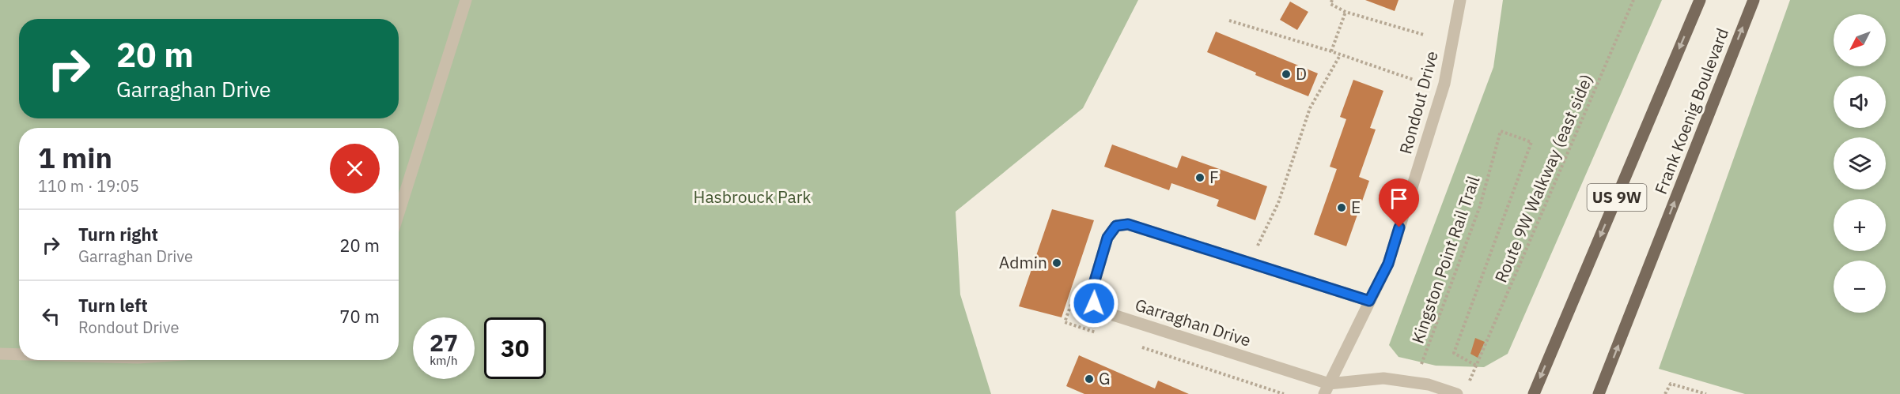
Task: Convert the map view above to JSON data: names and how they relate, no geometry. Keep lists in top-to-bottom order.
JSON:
{
  "streets": {
    "main road": ["Frank Koenig Boulevard", "US 9W"],
    "street": ["Rondout Drive", "Garraghan Drive"],
    "path": ["Route 9W Walkway (east side)", "Kingston Point Rail Trail"]
  },
  "crossings": [
    ["Rondout Drive", "Garraghan Drive"],
    ["Route 9W Walkway (east side)", "Kingston Point Rail Trail"]
  ],
  "parks": ["Hasbrouck Park"],
  "places": [
    "D",
    "F",
    "E",
    "Admin",
    "G"
  ],
  "north": "bottom left",
  "page": {
    "map_buttons": ["+", "−"],
    "turn": ["20 m", "Garraghan Drive"],
    "heading": ["1 min", "110 m · 19:05"],
    "list": [
      {
        "name": "Turn right",
        "note": "Garraghan Drive",
        "value": "20 m"
      },
      {
        "name": "Turn left",
        "note": "Rondout Drive",
        "value": "70 m"
      }
    ],
    "speed": "27 km/h",
    "limit": "30"
  }
}
